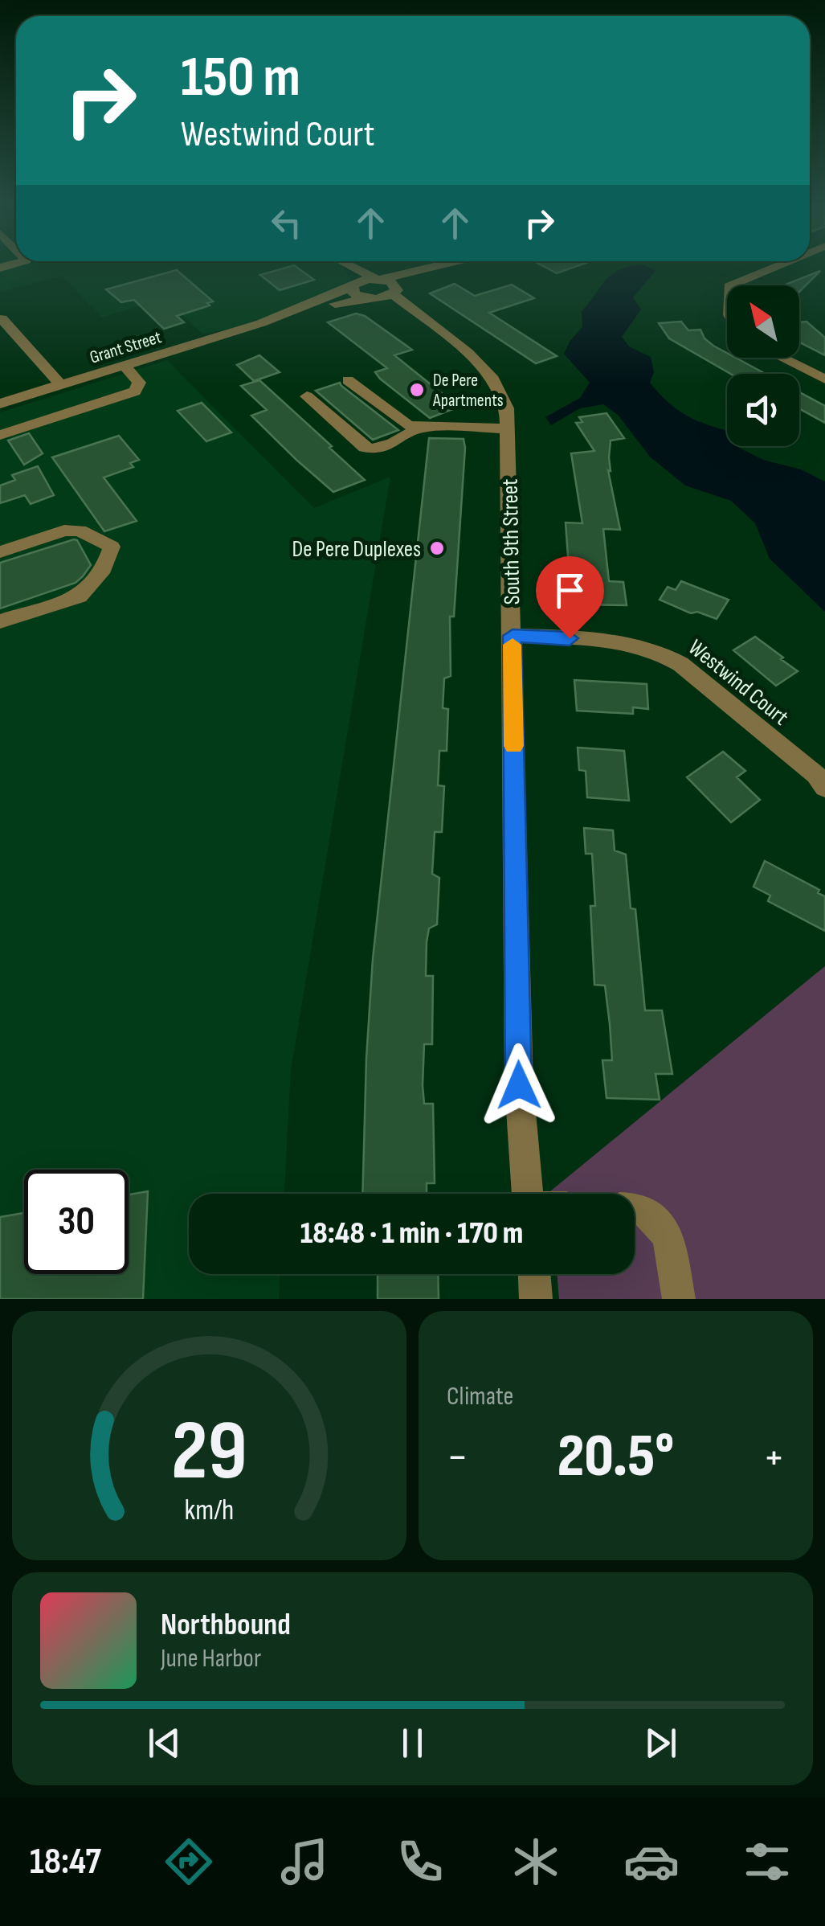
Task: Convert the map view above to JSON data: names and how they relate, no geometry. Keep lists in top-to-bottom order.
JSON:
{
  "streets": {
    "street": ["Grant Street", "South 9th Street", "Westwind Court"]
  },
  "crossings": [
    ["Grant Street", "South 9th Street"],
    ["South 9th Street", "Westwind Court"]
  ],
  "places": ["De Pere Apartments", "De Pere Duplexes"],
  "north": "top left",
  "page": {
    "turn": ["150 m", "Westwind Court"],
    "limit": "30",
    "trip": "18:48 · 1 min · 170 m",
    "tile": "Climate",
    "heat": ["−", "20.5°", "+"],
    "song": ["Northbound", "June Harbor"],
    "tabs": "18:47",
    "gauge": ["29", "km/h"]
  }
}
